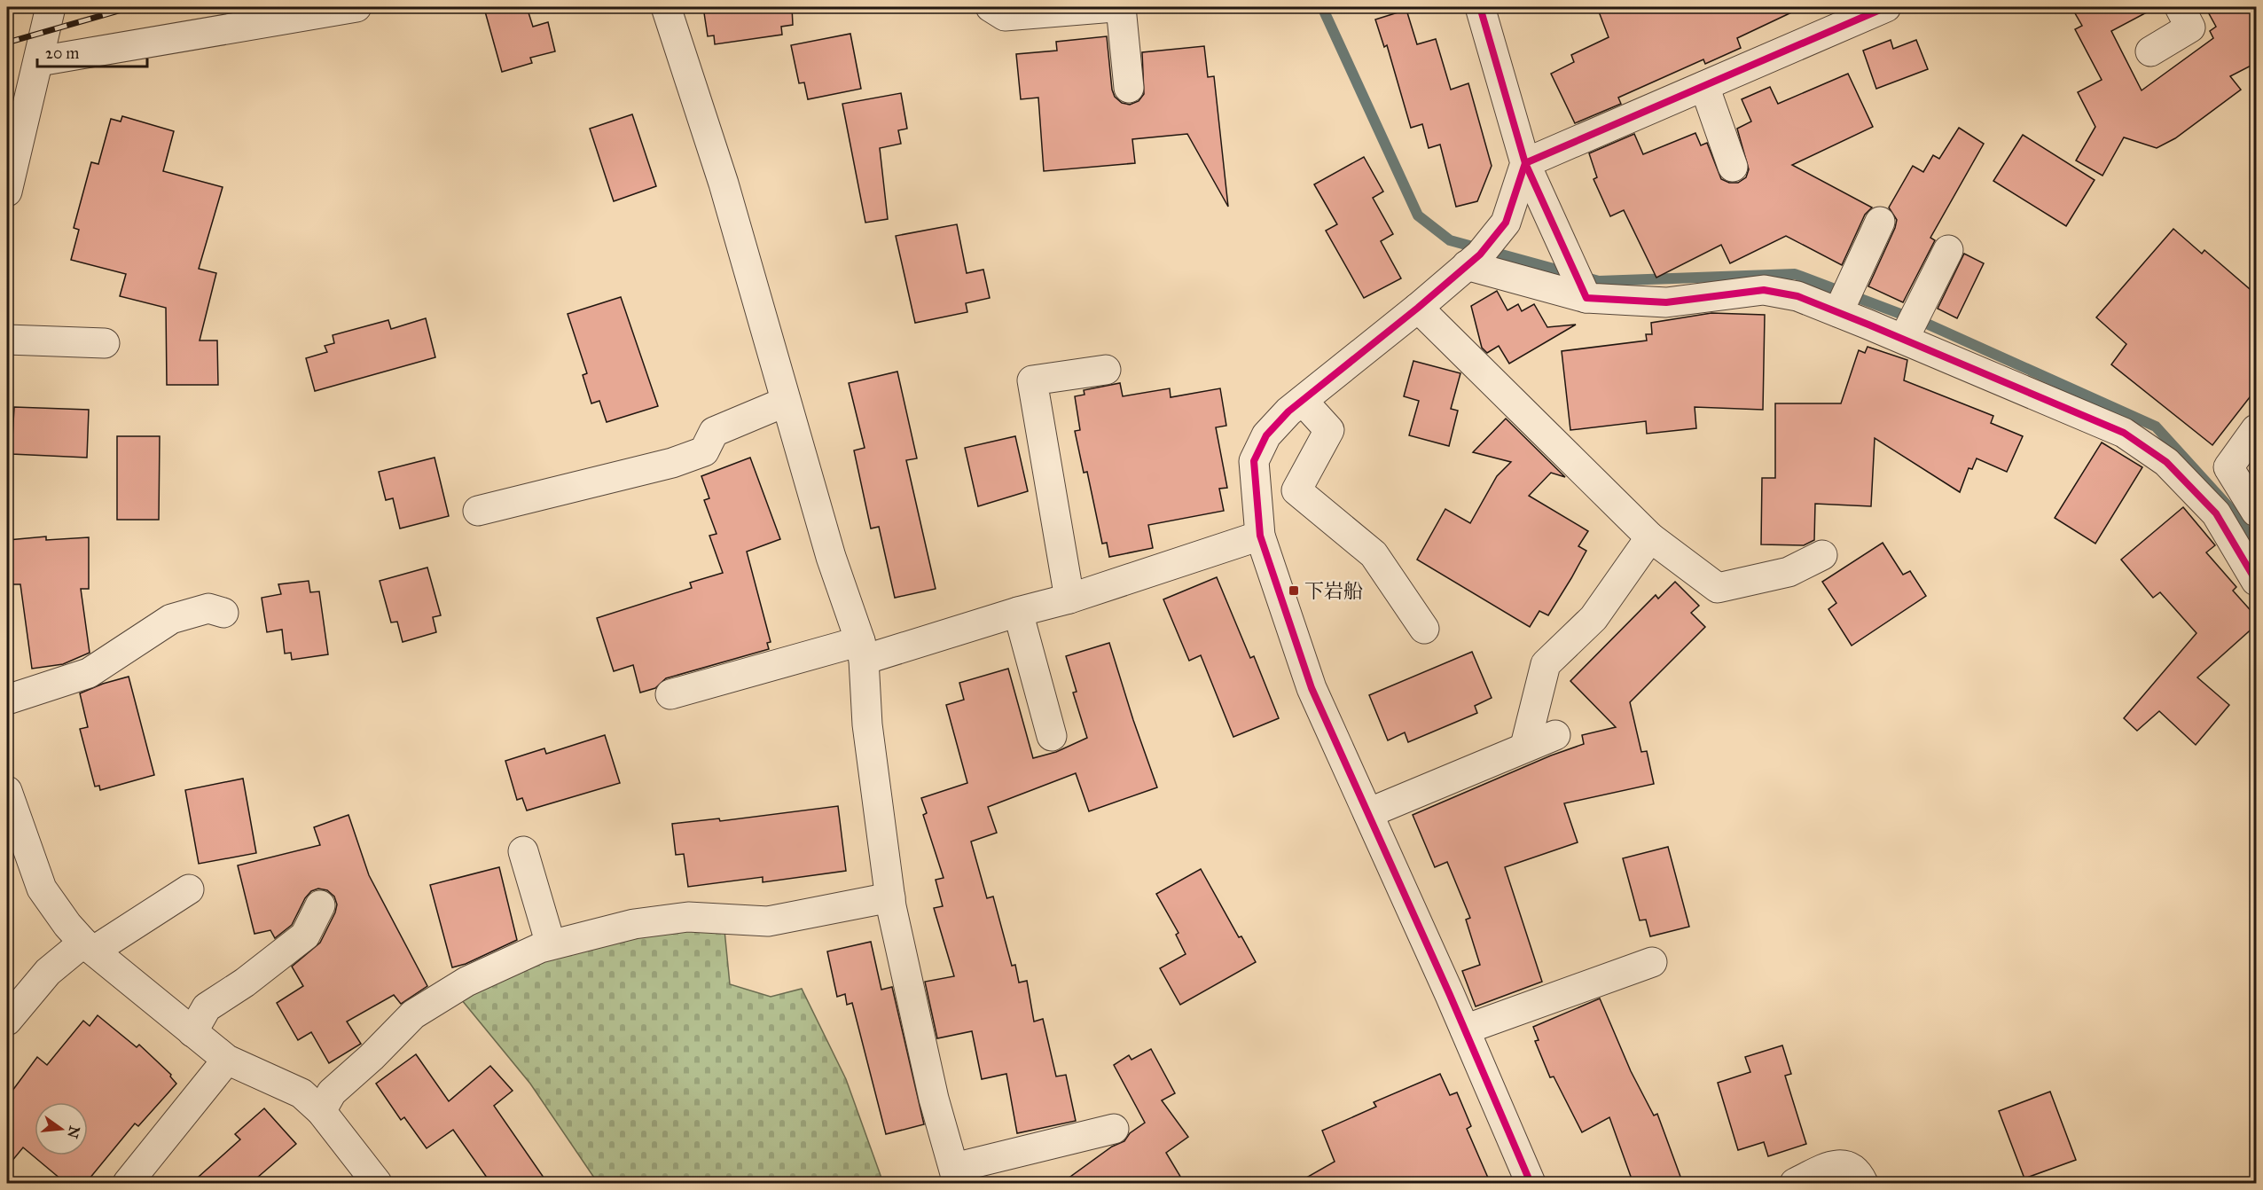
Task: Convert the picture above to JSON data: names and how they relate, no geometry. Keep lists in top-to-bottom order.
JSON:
{
  "places": {
    "transit": ["下岩船"]
  },
  "scale_bar": "20 m",
  "north": "right"
}
